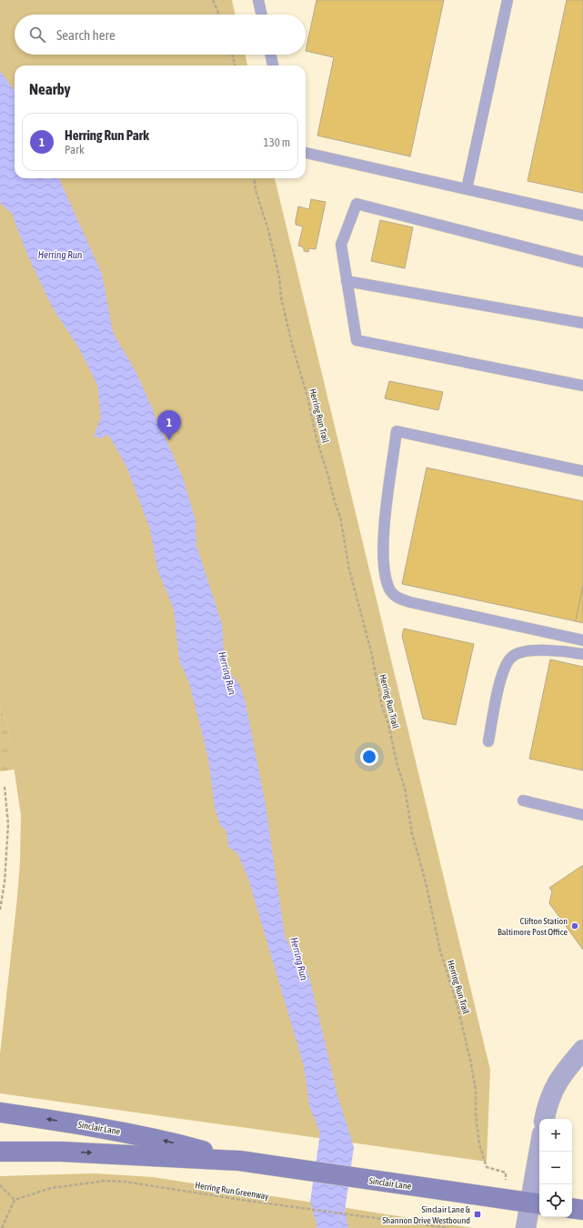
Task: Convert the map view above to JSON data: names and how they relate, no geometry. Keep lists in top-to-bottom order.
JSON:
{
  "streets": {
    "main road": ["Sinclair Lane"],
    "path": ["Herring Run Trail", "Herring Run Greenway"]
  },
  "crossings": [
    ["Herring Run Trail", "Sinclair Lane"]
  ],
  "water": ["Herring Run"],
  "places": {
    "other": ["Clifton Station Baltimore Post Office"],
    "transit": ["Sinclair Lane & Shannon Drive Westbound"]
  },
  "page": {
    "search": "Search here",
    "heading": "Nearby",
    "list": [
      {
        "mark": "1",
        "name": "Herring Run Park",
        "note": "Park",
        "value": "130 m"
      }
    ],
    "pins": "1",
    "map_buttons": ["+", "−"]
  }
}
